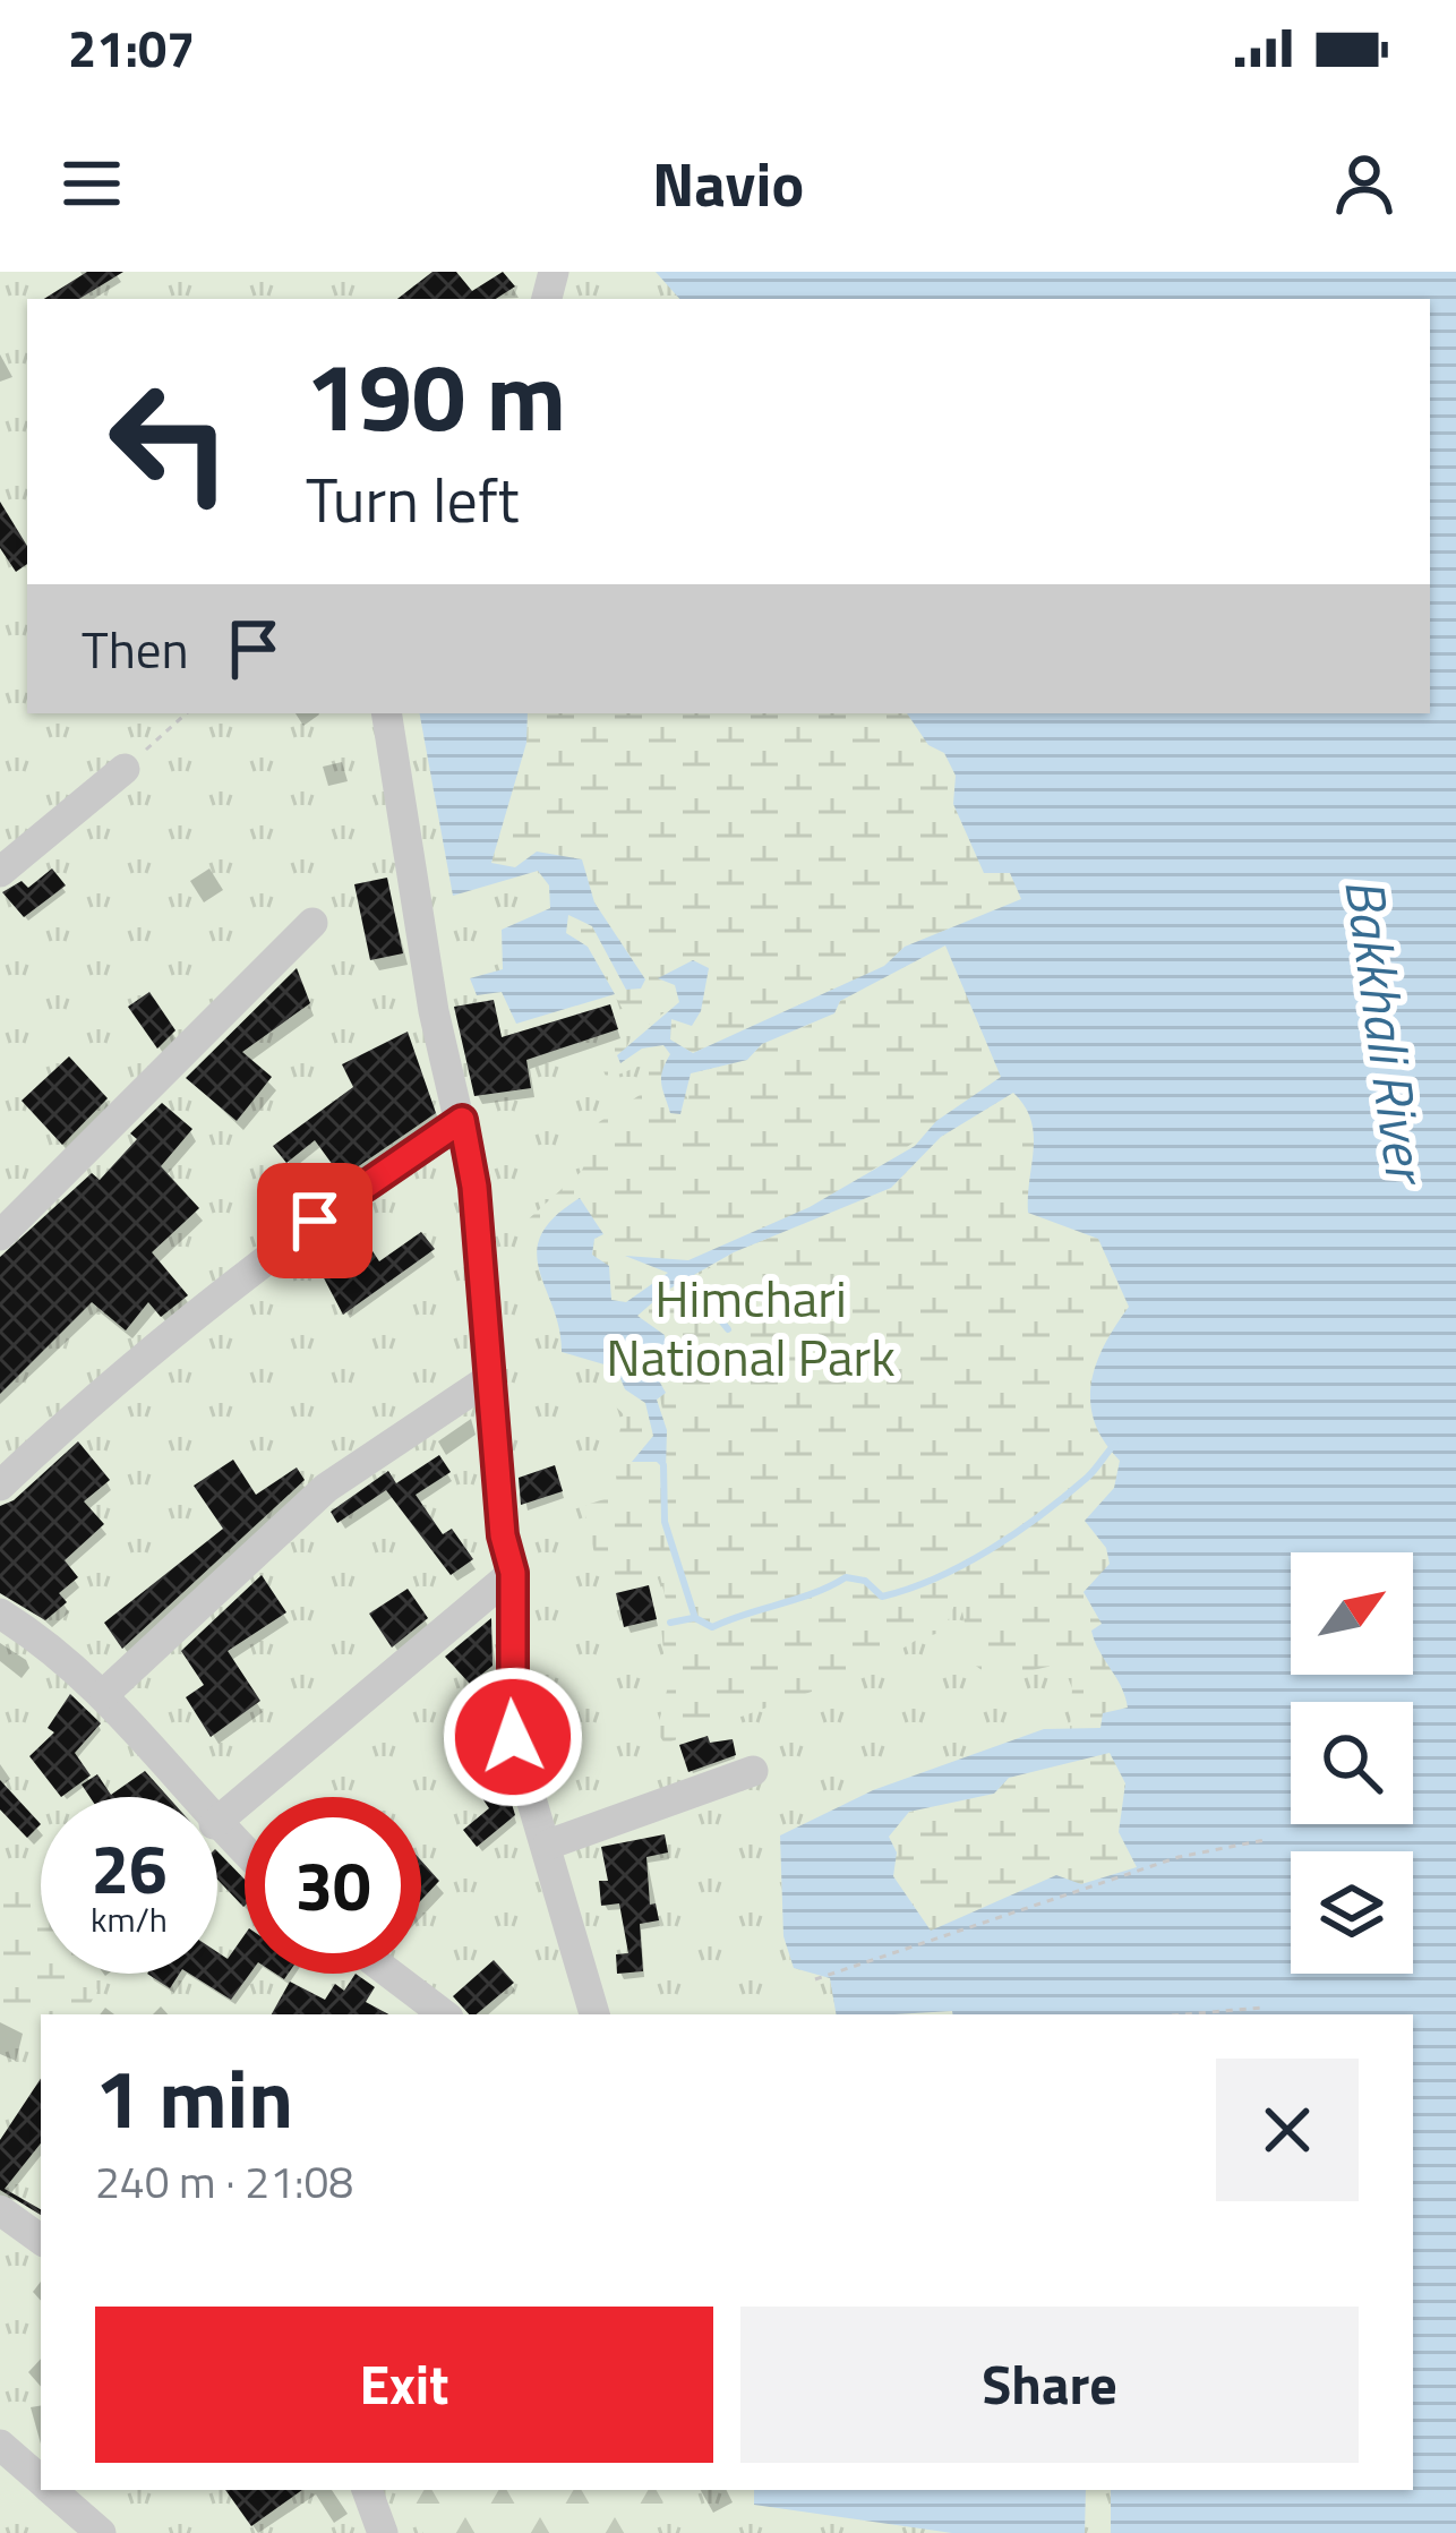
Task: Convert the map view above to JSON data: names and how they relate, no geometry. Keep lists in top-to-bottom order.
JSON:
{
  "water": ["Bakkhali River"],
  "parks": ["Himchari National Park"],
  "north": "top right",
  "page": {
    "status": "21:07",
    "header": "Navio",
    "turn": ["190 m", "Turn left"],
    "then": "Then",
    "speed": "26 km/h",
    "limit": "30",
    "heading": ["1 min", "240 m · 21:08"],
    "buttons": ["Exit", "Share"]
  }
}
